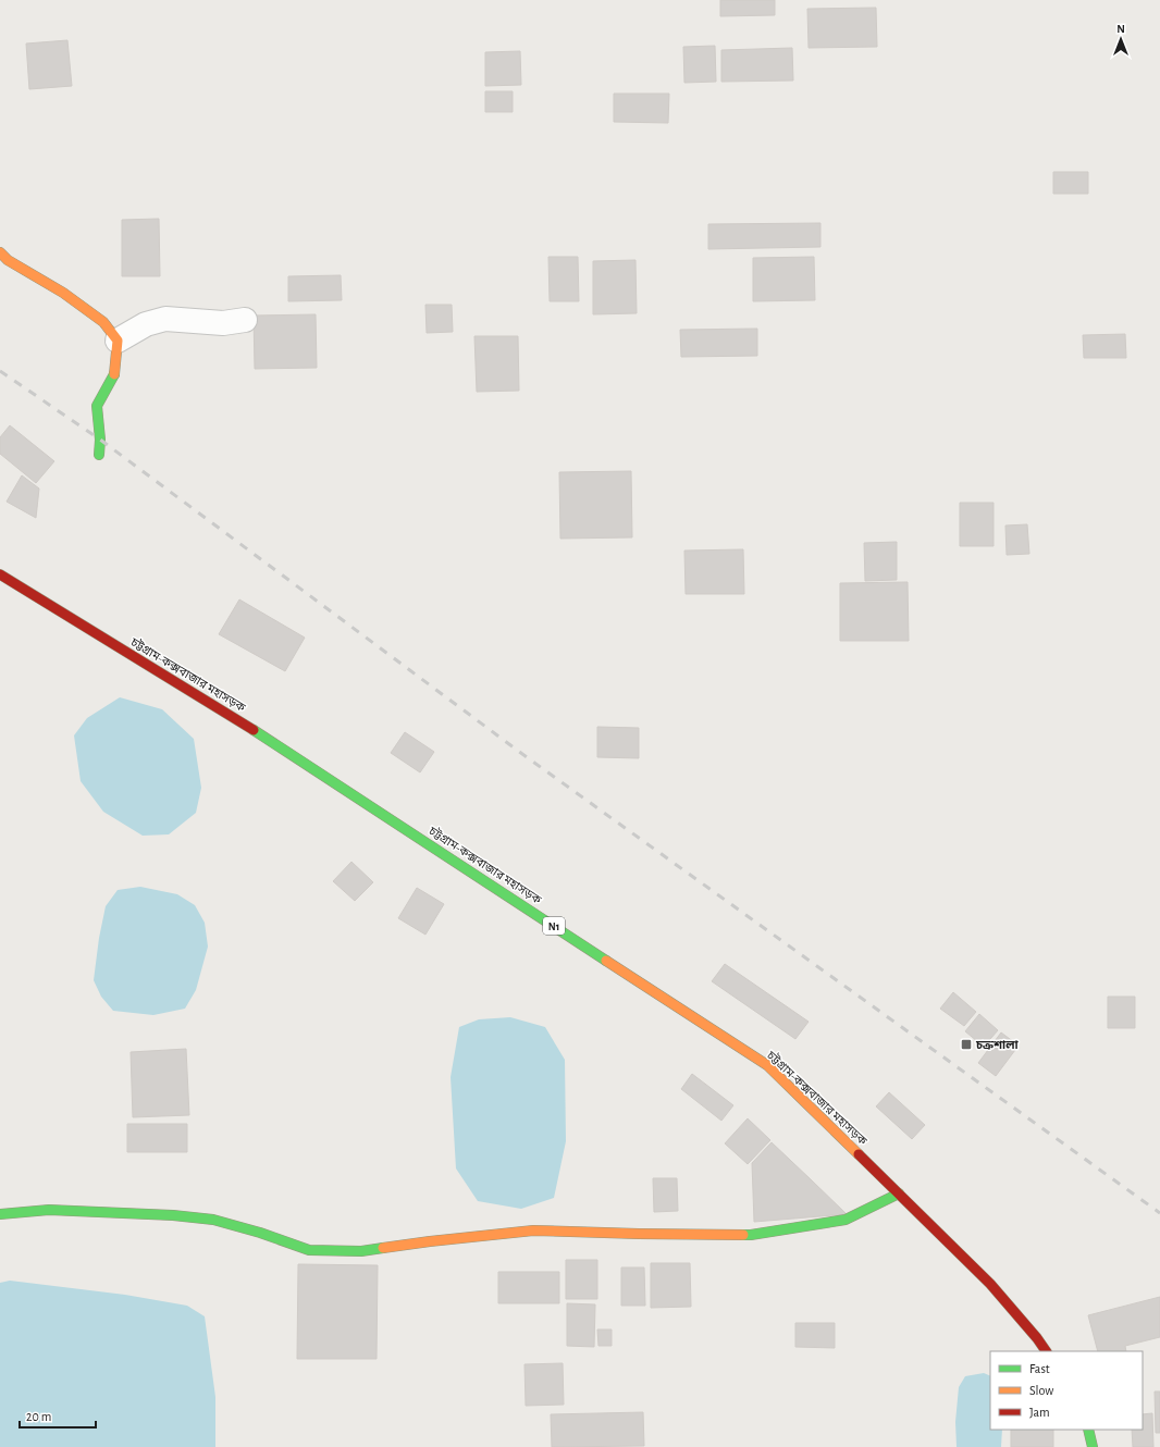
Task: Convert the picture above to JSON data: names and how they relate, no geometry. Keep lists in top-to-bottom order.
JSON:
{
  "streets": {
    "main road": ["চট্টগ্রাম-কক্সবাজার মহাসড়ক", "N1"]
  },
  "places": {
    "transit": ["চক্রশালা"]
  },
  "legend": ["Fast", "Slow", "Jam"],
  "scale_bar": "20 m",
  "north": "top"
}
